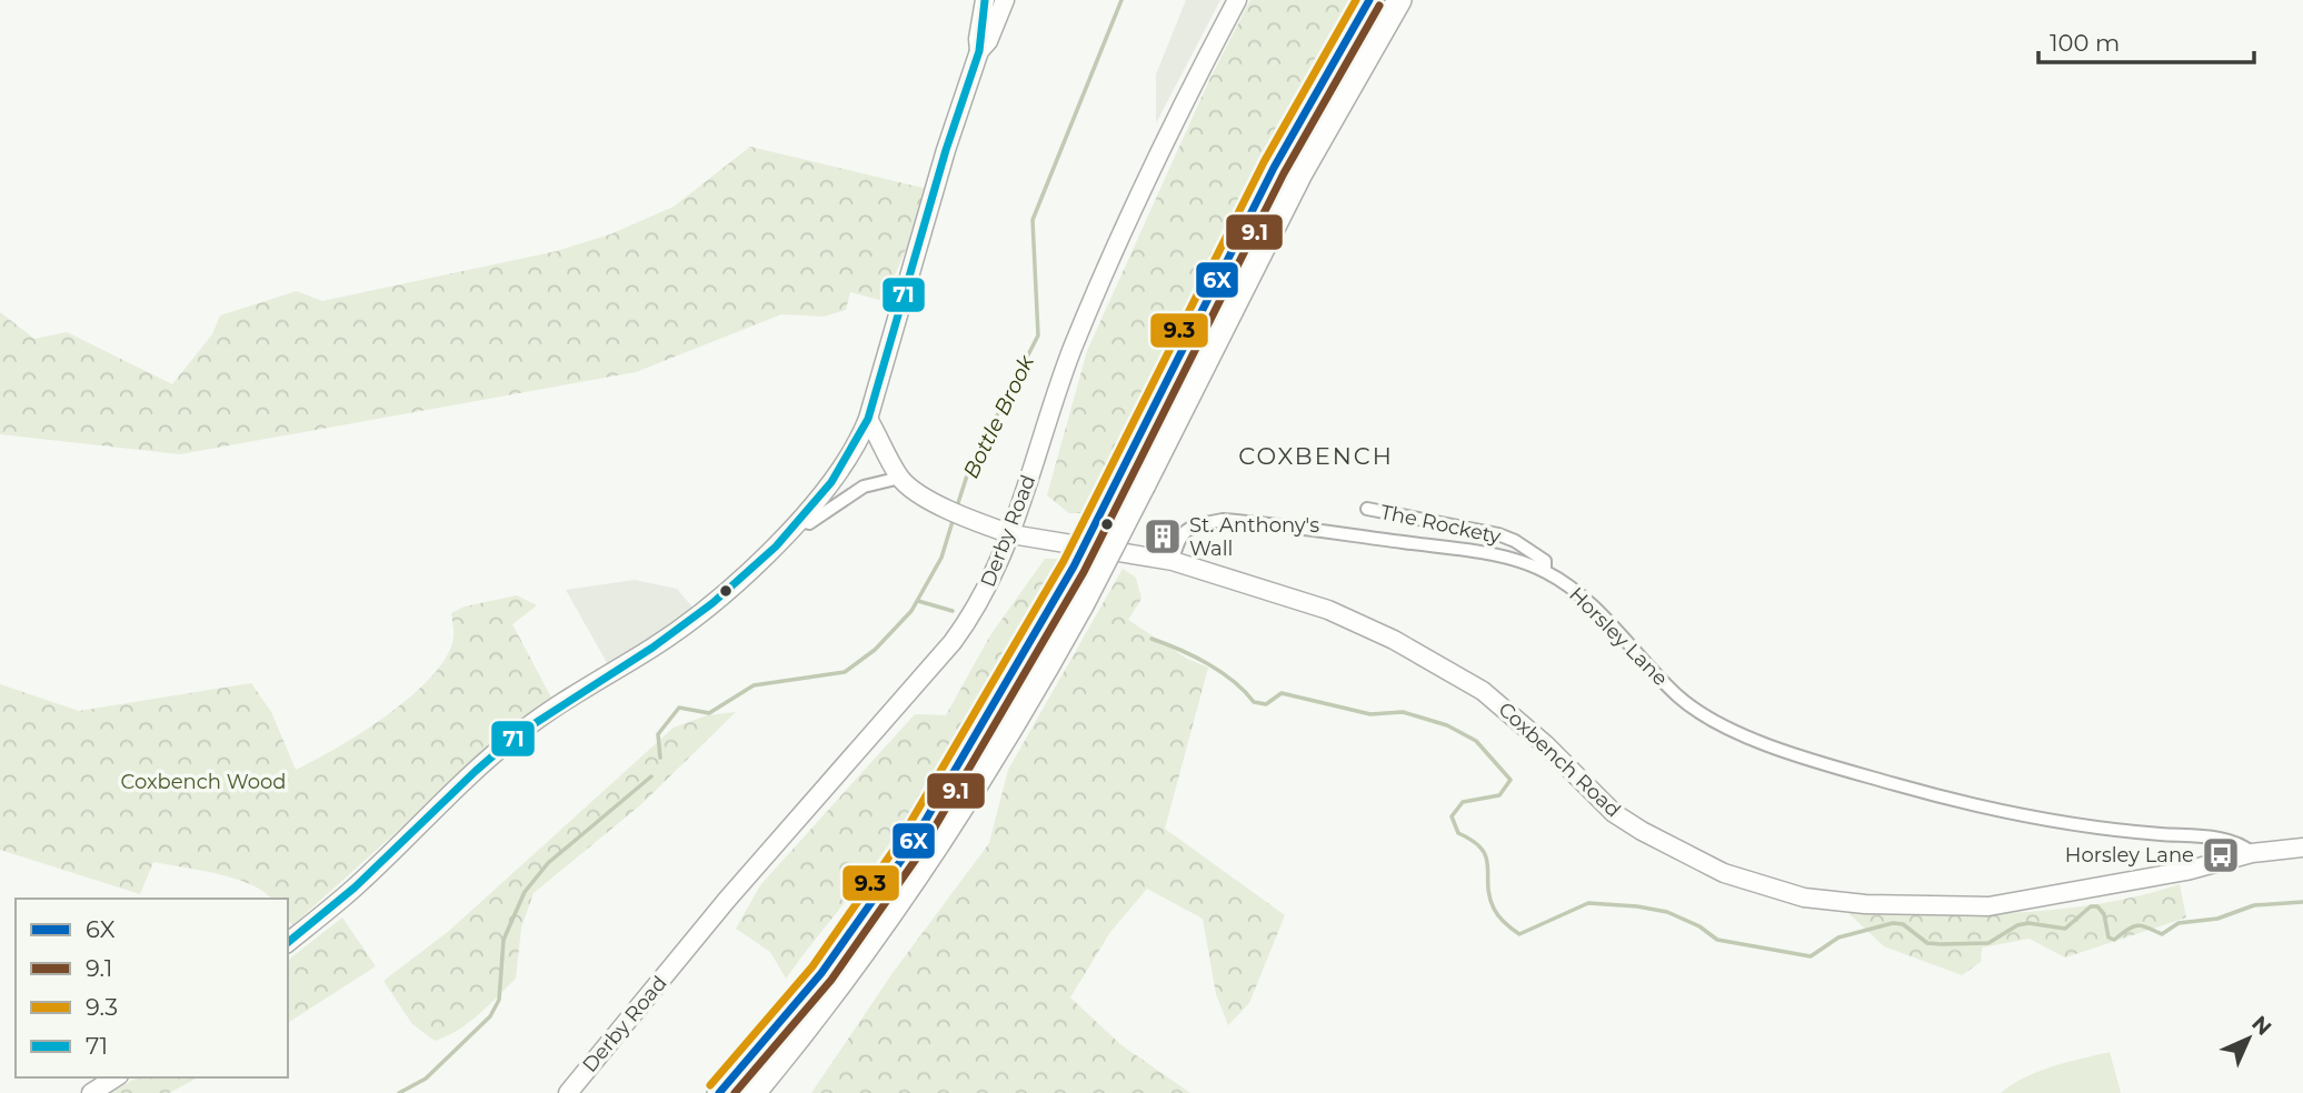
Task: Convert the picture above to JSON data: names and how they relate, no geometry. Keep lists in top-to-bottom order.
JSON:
{
  "streets": {
    "street": [
      "The Rockety",
      "Derby Road",
      "Horsley Lane",
      "Coxbench Road"
    ]
  },
  "crossings": [
    ["The Rockety", "Horsley Lane"],
    ["Derby Road", "Coxbench Road"],
    ["Horsley Lane", "Coxbench Road"]
  ],
  "districts": ["COXBENCH"],
  "water": ["Bottle Brook"],
  "parks": ["Coxbench Wood"],
  "places": {
    "building": ["St. Anthony's Wall"],
    "bus stop": ["Horsley Lane"]
  },
  "lines": [
    "transit line 6X",
    "transit line 9.3",
    "transit line 71",
    "transit line 9.1"
  ],
  "legend": [
    "6X",
    "9.1",
    "9.3",
    "71"
  ],
  "scale_bar": "100 m",
  "north": "top right"
}
